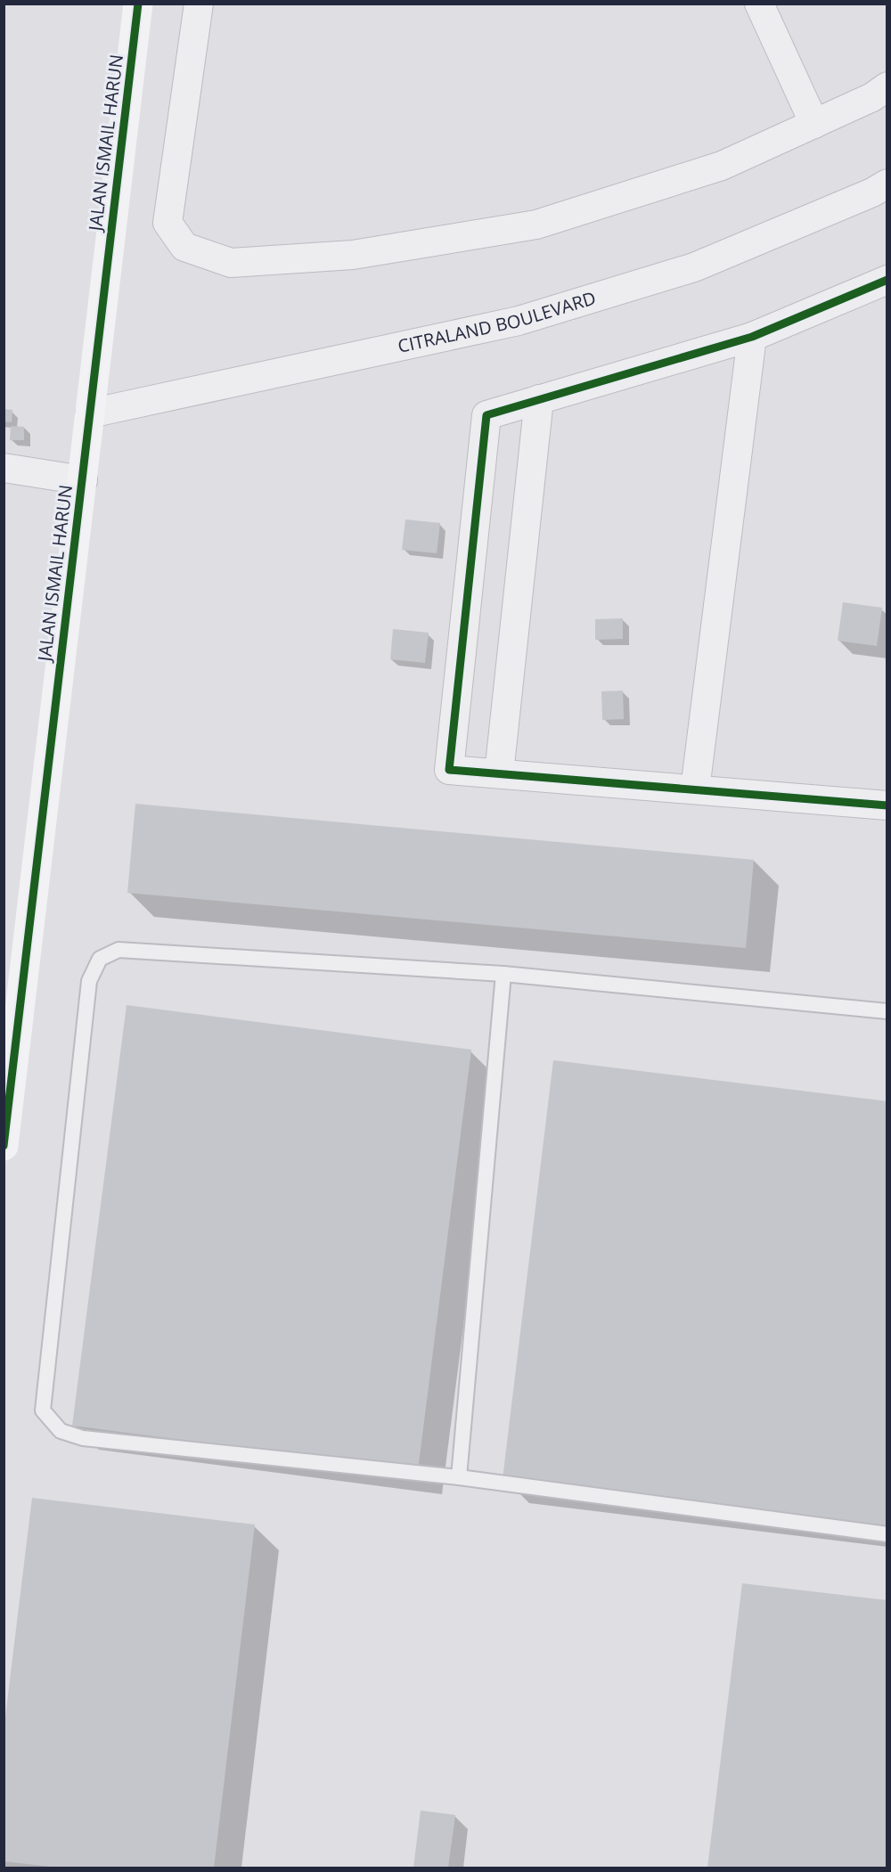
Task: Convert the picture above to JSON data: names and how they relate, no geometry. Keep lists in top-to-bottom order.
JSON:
{
  "streets": {
    "street": ["JALAN ISMAIL HARUN", "CITRALAND BOULEVARD"]
  },
  "crossings": [
    ["JALAN ISMAIL HARUN", "CITRALAND BOULEVARD"]
  ]
}
